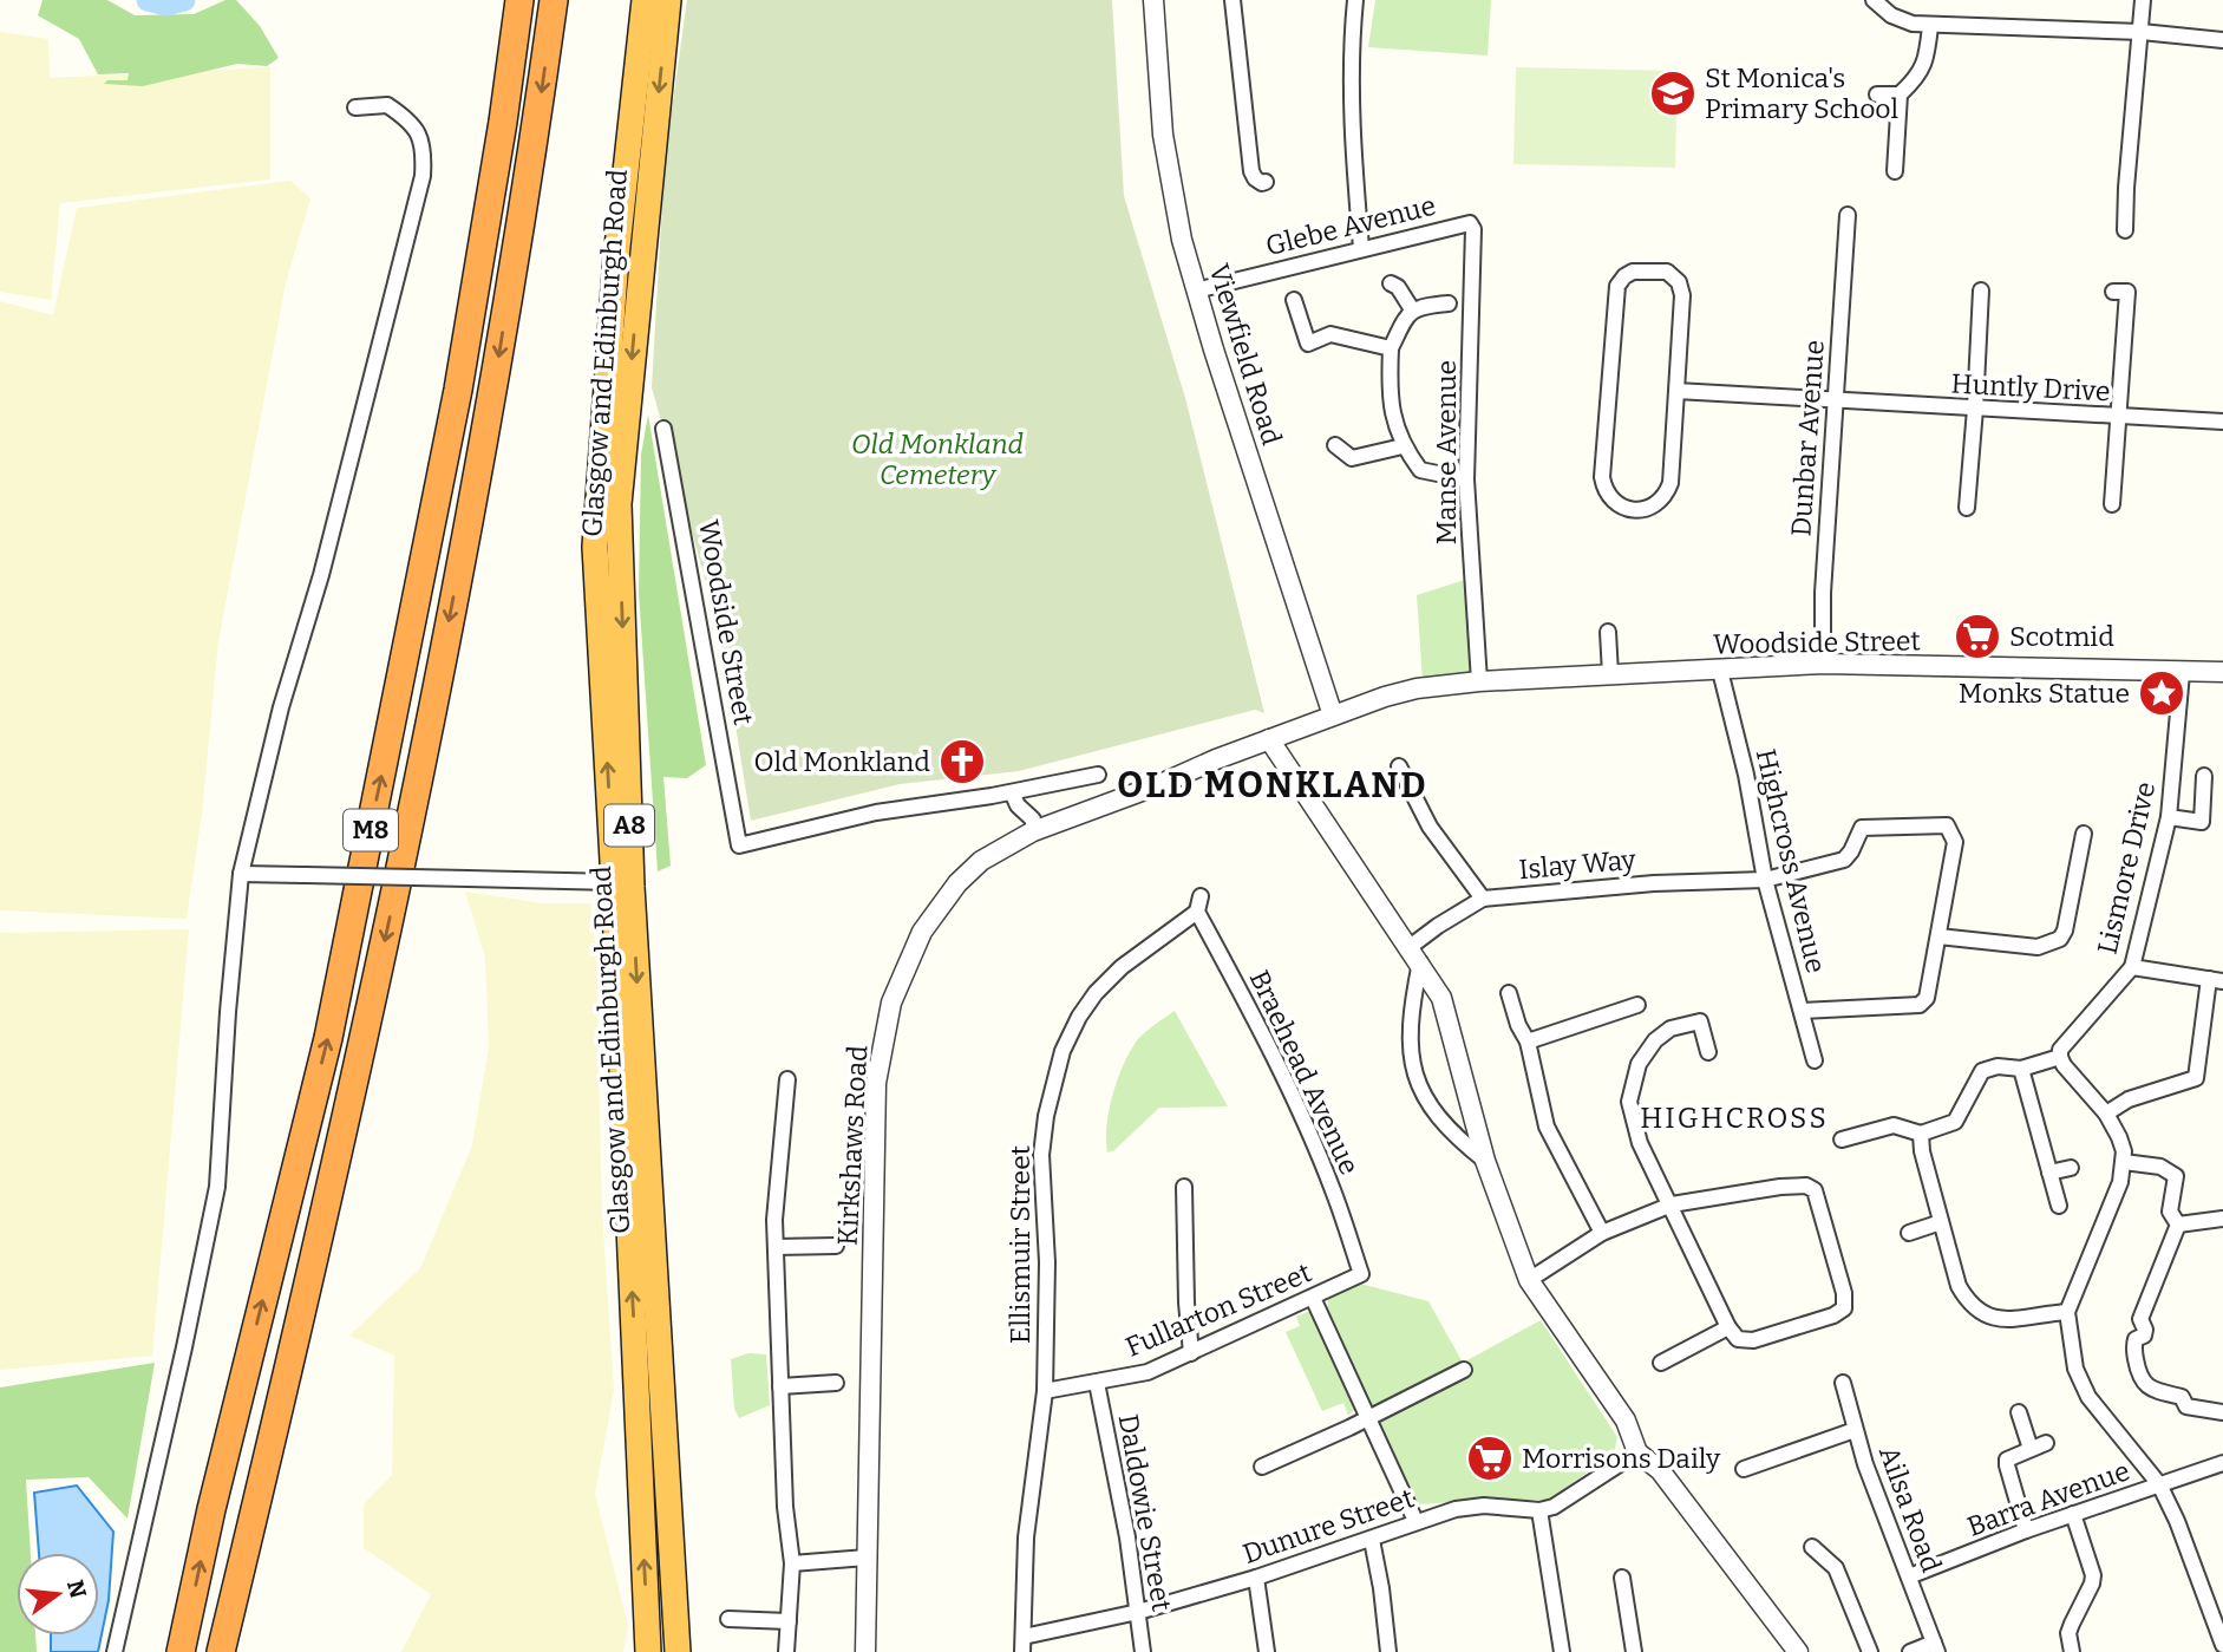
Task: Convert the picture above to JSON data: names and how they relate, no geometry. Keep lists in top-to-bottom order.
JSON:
{
  "streets": {
    "highway": ["Glasgow and Edinburgh Road", "A8", "M8"],
    "street": [
      "Glebe Avenue",
      "Viewfield Road",
      "Huntly Drive",
      "Dunbar Avenue",
      "Manse Avenue",
      "Woodside Street",
      "Highcross Avenue",
      "Islay Way",
      "Lismore Drive",
      "Braehead Avenue",
      "Kirkshaws Road",
      "Ellismuir Street",
      "Fullarton Street",
      "Barra Avenue",
      "Ailsa Road",
      "Daldowie Street",
      "Dunure Street"
    ]
  },
  "crossings": [
    ["Glebe Avenue", "Viewfield Road"],
    ["Glebe Avenue", "Manse Avenue"],
    ["Viewfield Road", "Woodside Street"],
    ["Huntly Drive", "Dunbar Avenue"],
    ["Dunbar Avenue", "Woodside Street"],
    ["Manse Avenue", "Woodside Street"],
    ["Woodside Street", "Highcross Avenue"],
    ["Woodside Street", "Lismore Drive"],
    ["Woodside Street", "Kirkshaws Road"],
    ["Highcross Avenue", "Islay Way"],
    ["Braehead Avenue", "Ellismuir Street"],
    ["Braehead Avenue", "Fullarton Street"],
    ["Ellismuir Street", "Fullarton Street"],
    ["Ellismuir Street", "Dunure Street"],
    ["Fullarton Street", "Daldowie Street"],
    ["Barra Avenue", "Ailsa Road"],
    ["Daldowie Street", "Dunure Street"]
  ],
  "districts": ["OLD MONKLAND", "HIGHCROSS"],
  "parks": ["Old Monkland Cemetery"],
  "places": {
    "school or university": ["St Monica's Primary School"],
    "supermarket": ["Scotmid", "Morrisons Daily"],
    "place": ["Monks Statue"],
    "church": ["Old Monkland"]
  },
  "north": "right"
}
